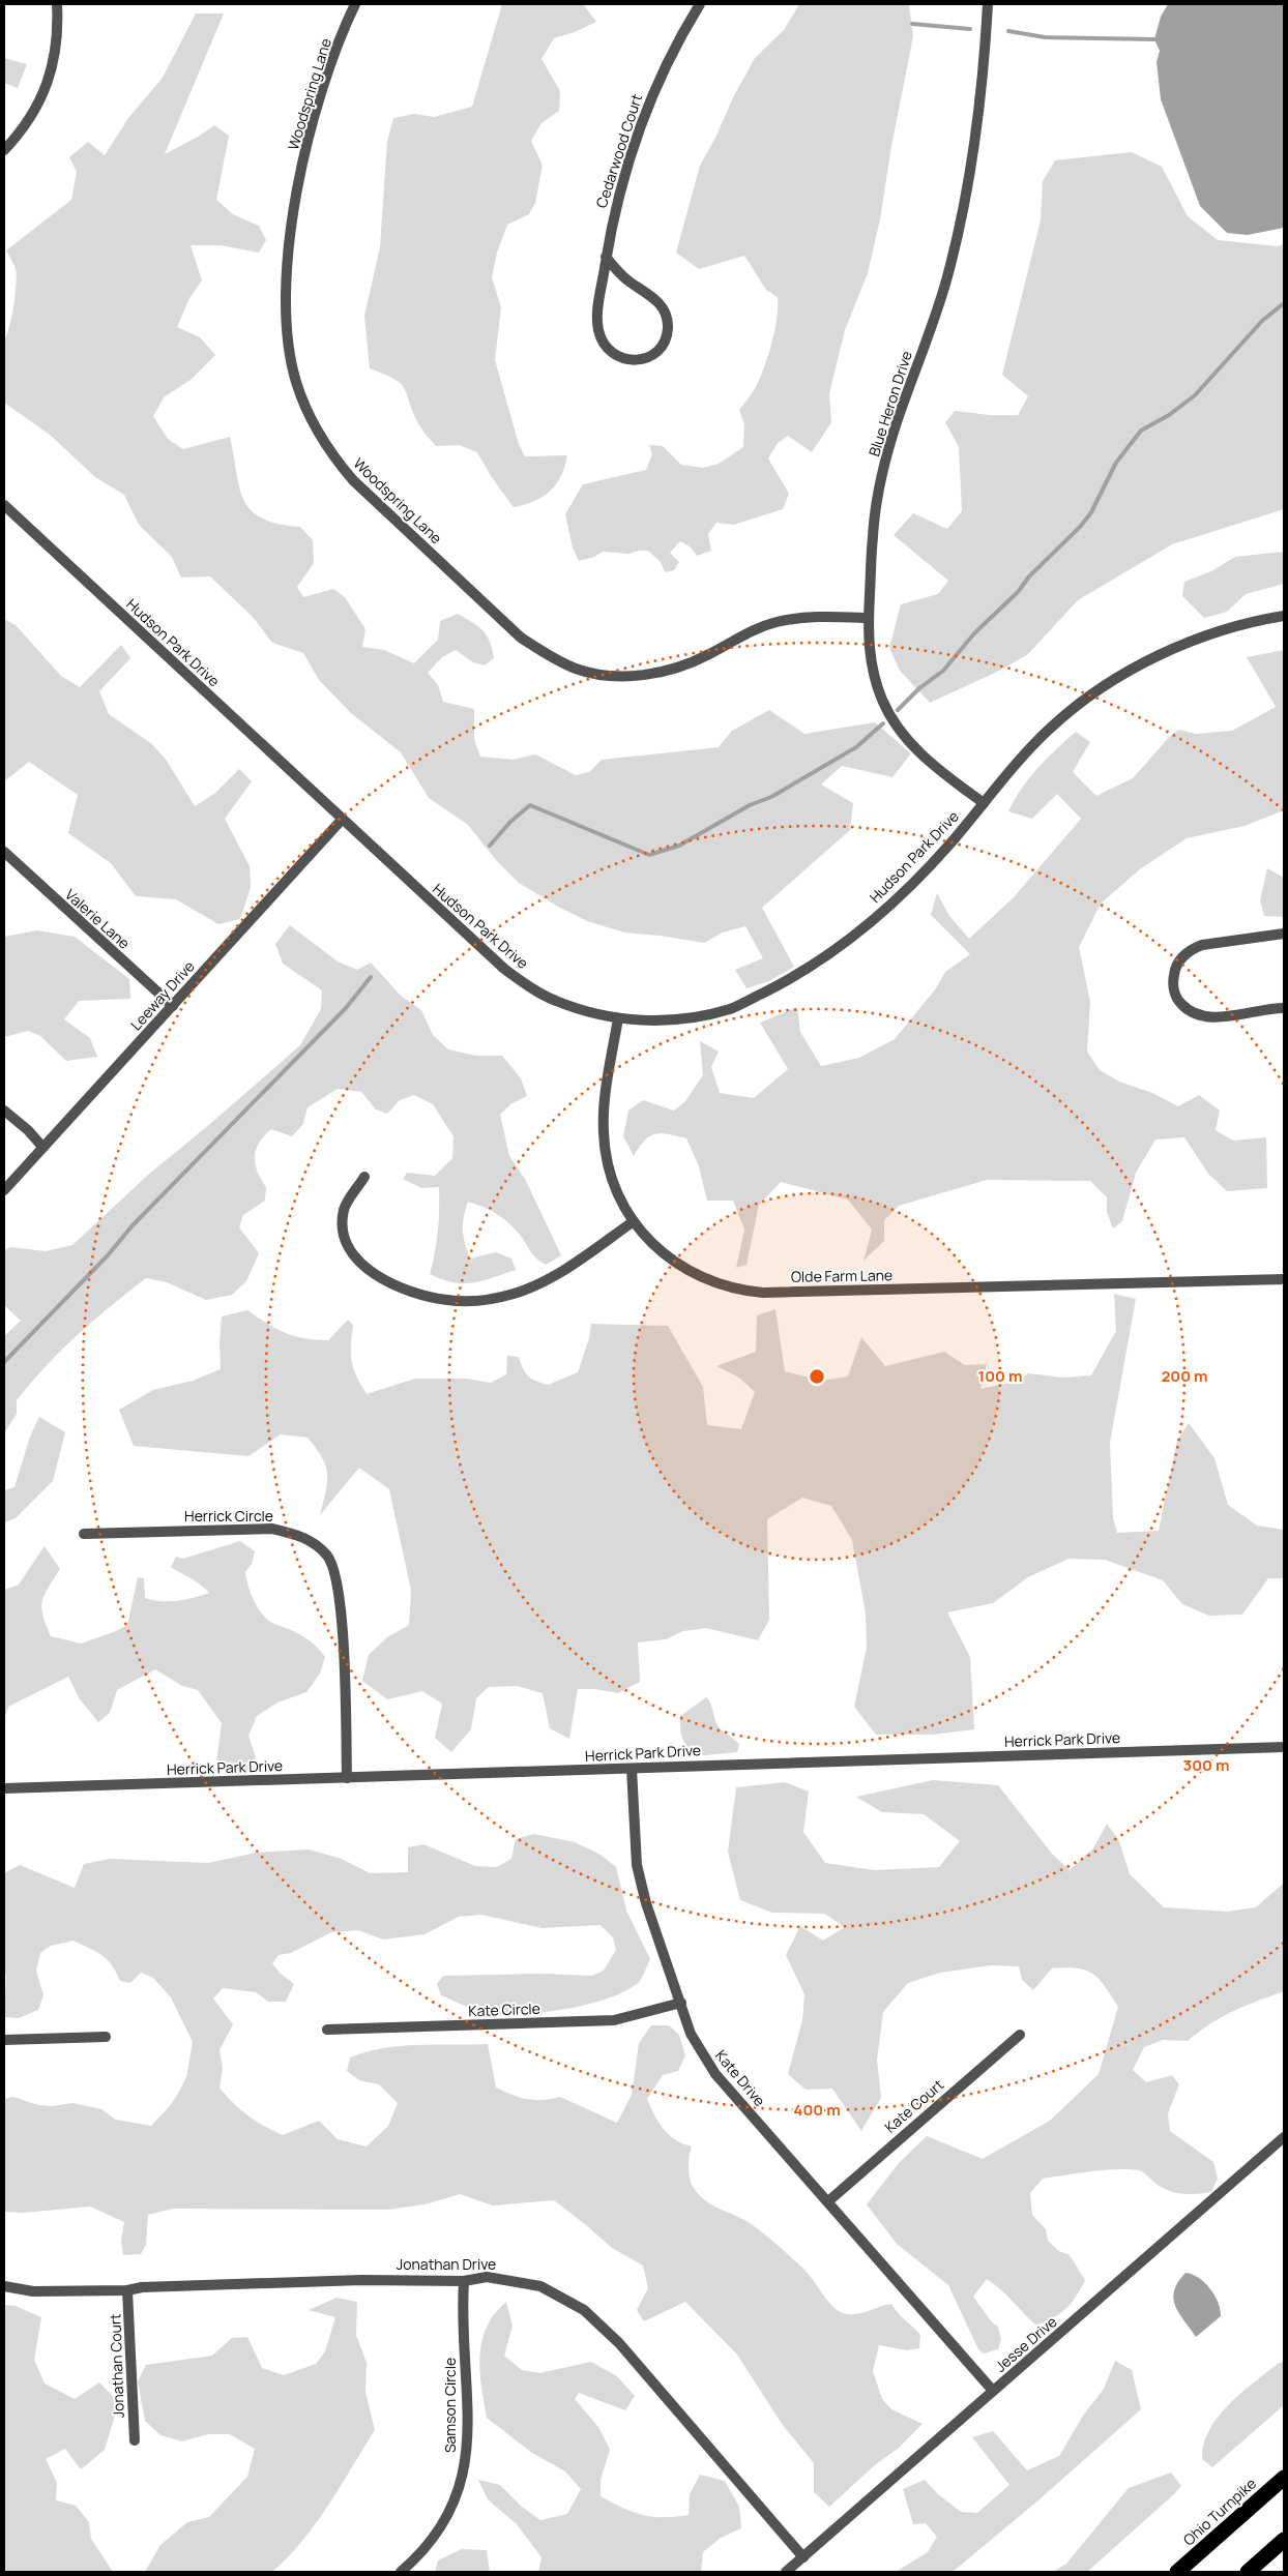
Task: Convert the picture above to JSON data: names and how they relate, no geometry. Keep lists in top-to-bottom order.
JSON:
{
  "streets": {
    "highway": ["Ohio Turnpike"],
    "street": [
      "Woodspring Lane",
      "Cedarwood Court",
      "Blue Heron Drive",
      "Hudson Park Drive",
      "Valerie Lane",
      "Leeway Drive",
      "Olde Farm Lane",
      "Herrick Circle",
      "Herrick Park Drive",
      "Kate Circle",
      "Kate Drive",
      "Kate Court",
      "Jonathan Drive",
      "Jesse Drive",
      "Jonathan Court",
      "Samson Circle"
    ]
  },
  "crossings": [
    ["Woodspring Lane", "Blue Heron Drive"],
    ["Blue Heron Drive", "Hudson Park Drive"],
    ["Hudson Park Drive", "Leeway Drive"],
    ["Hudson Park Drive", "Olde Farm Lane"],
    ["Valerie Lane", "Leeway Drive"],
    ["Herrick Circle", "Herrick Park Drive"],
    ["Herrick Park Drive", "Kate Drive"],
    ["Kate Circle", "Kate Drive"],
    ["Kate Drive", "Kate Court"],
    ["Kate Drive", "Jesse Drive"],
    ["Jonathan Drive", "Jesse Drive"],
    ["Jonathan Drive", "Jonathan Court"],
    ["Jonathan Drive", "Samson Circle"]
  ],
  "rings": [
    "100 m",
    "200 m",
    "300 m",
    "400 m"
  ]
}
